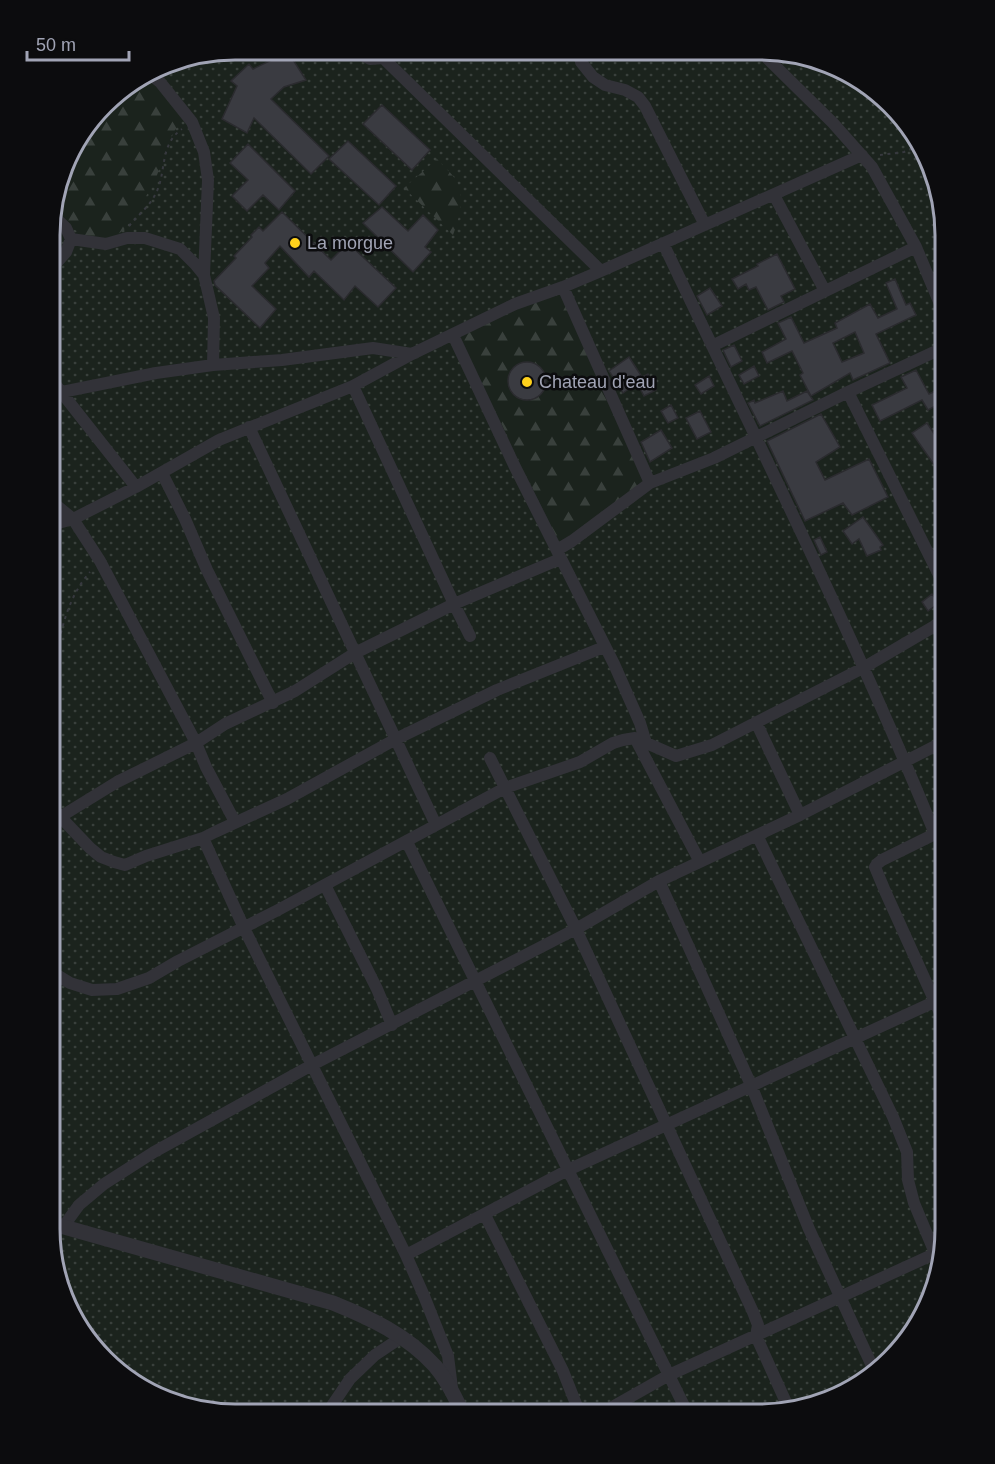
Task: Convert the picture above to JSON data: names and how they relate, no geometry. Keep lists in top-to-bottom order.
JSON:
{
  "places": ["La morgue", "Chateau d'eau"],
  "scale_bar": "50 m"
}
